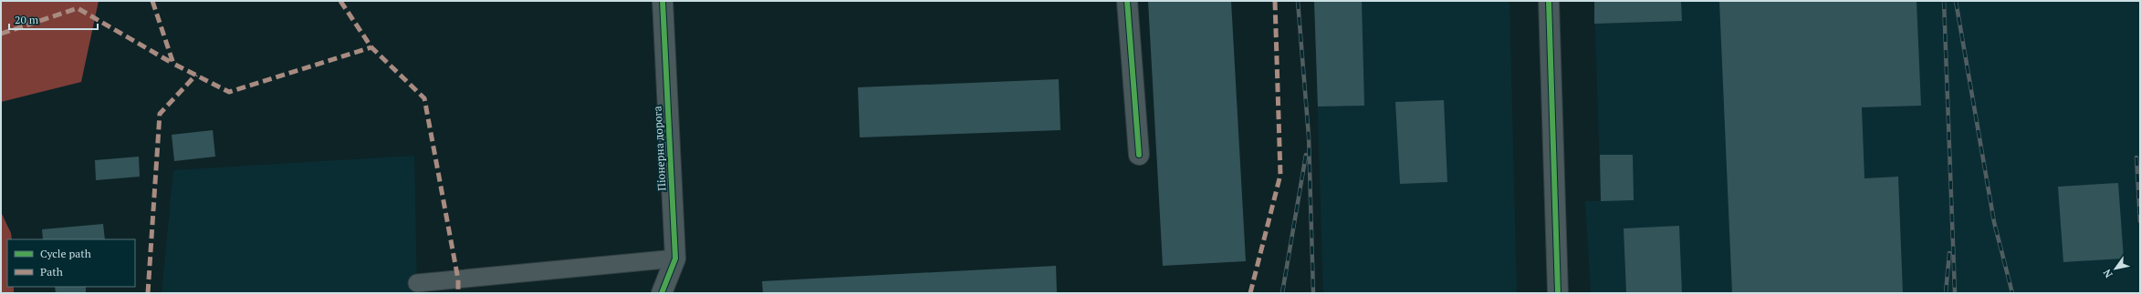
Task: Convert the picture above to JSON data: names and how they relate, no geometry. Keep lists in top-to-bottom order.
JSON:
{
  "streets": {
    "street": ["Піонерна дорога"]
  },
  "legend": ["Cycle path", "Path"],
  "scale_bar": "20 m",
  "north": "bottom left"
}
